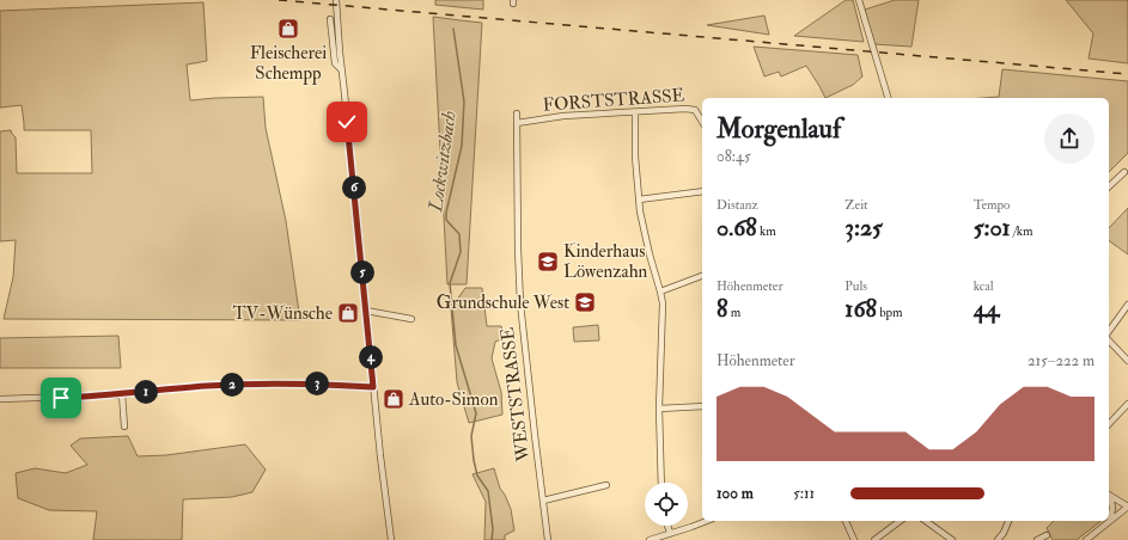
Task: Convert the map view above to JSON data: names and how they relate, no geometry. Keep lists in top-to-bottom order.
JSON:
{
  "streets": {
    "street": ["FORSTSTRASSE", "WESTSTRASSE"]
  },
  "crossings": [
    ["FORSTSTRASSE", "WESTSTRASSE"]
  ],
  "water": ["Lockwitzbach"],
  "places": {
    "shop": ["Fleischerei Schempp", "TV-Wünsche", "Auto-Simon"],
    "school or university": ["Kinderhaus Löwenzahn", "Grundschule West"]
  },
  "page": {
    "heading": ["Morgenlauf", "08:45"],
    "pins": [
      "6",
      "5",
      "4",
      "3",
      "2",
      "1"
    ],
    "stats": [
      ["Distanz", "0.68 km"],
      ["Zeit", "3:25"],
      ["Tempo", "5:01 /km"],
      ["Höhenmeter", "8 m"],
      ["Puls", "168 bpm"],
      ["kcal", "44"]
    ],
    "chart": ["Höhenmeter", "215–222 m"],
    "list": [
      {
        "name": "100 m",
        "note": "5:11"
      }
    ]
  }
}
